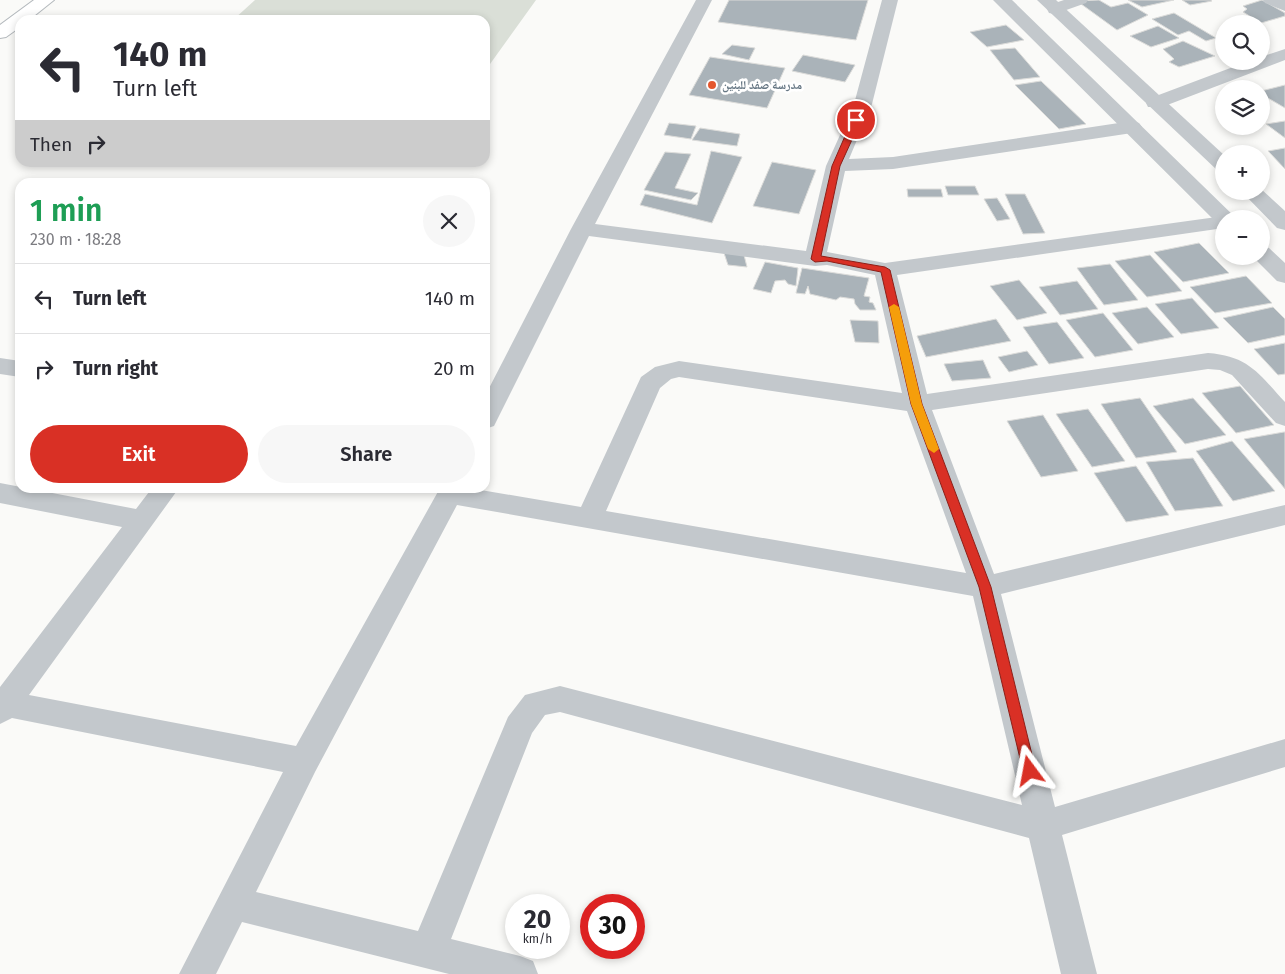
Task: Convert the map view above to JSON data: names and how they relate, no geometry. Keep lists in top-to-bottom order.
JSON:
{
  "places": ["مدرسة صفد للبنين"],
  "page": {
    "map_buttons": ["+", "−"],
    "turn": ["140 m", "Turn left"],
    "then": "Then",
    "heading": ["1 min", "230 m · 18:28"],
    "list": [
      {
        "name": "Turn left",
        "value": "140 m"
      },
      {
        "name": "Turn right",
        "value": "20 m"
      }
    ],
    "buttons": ["Exit", "Share"],
    "speed": "20 km/h",
    "limit": "30"
  }
}
